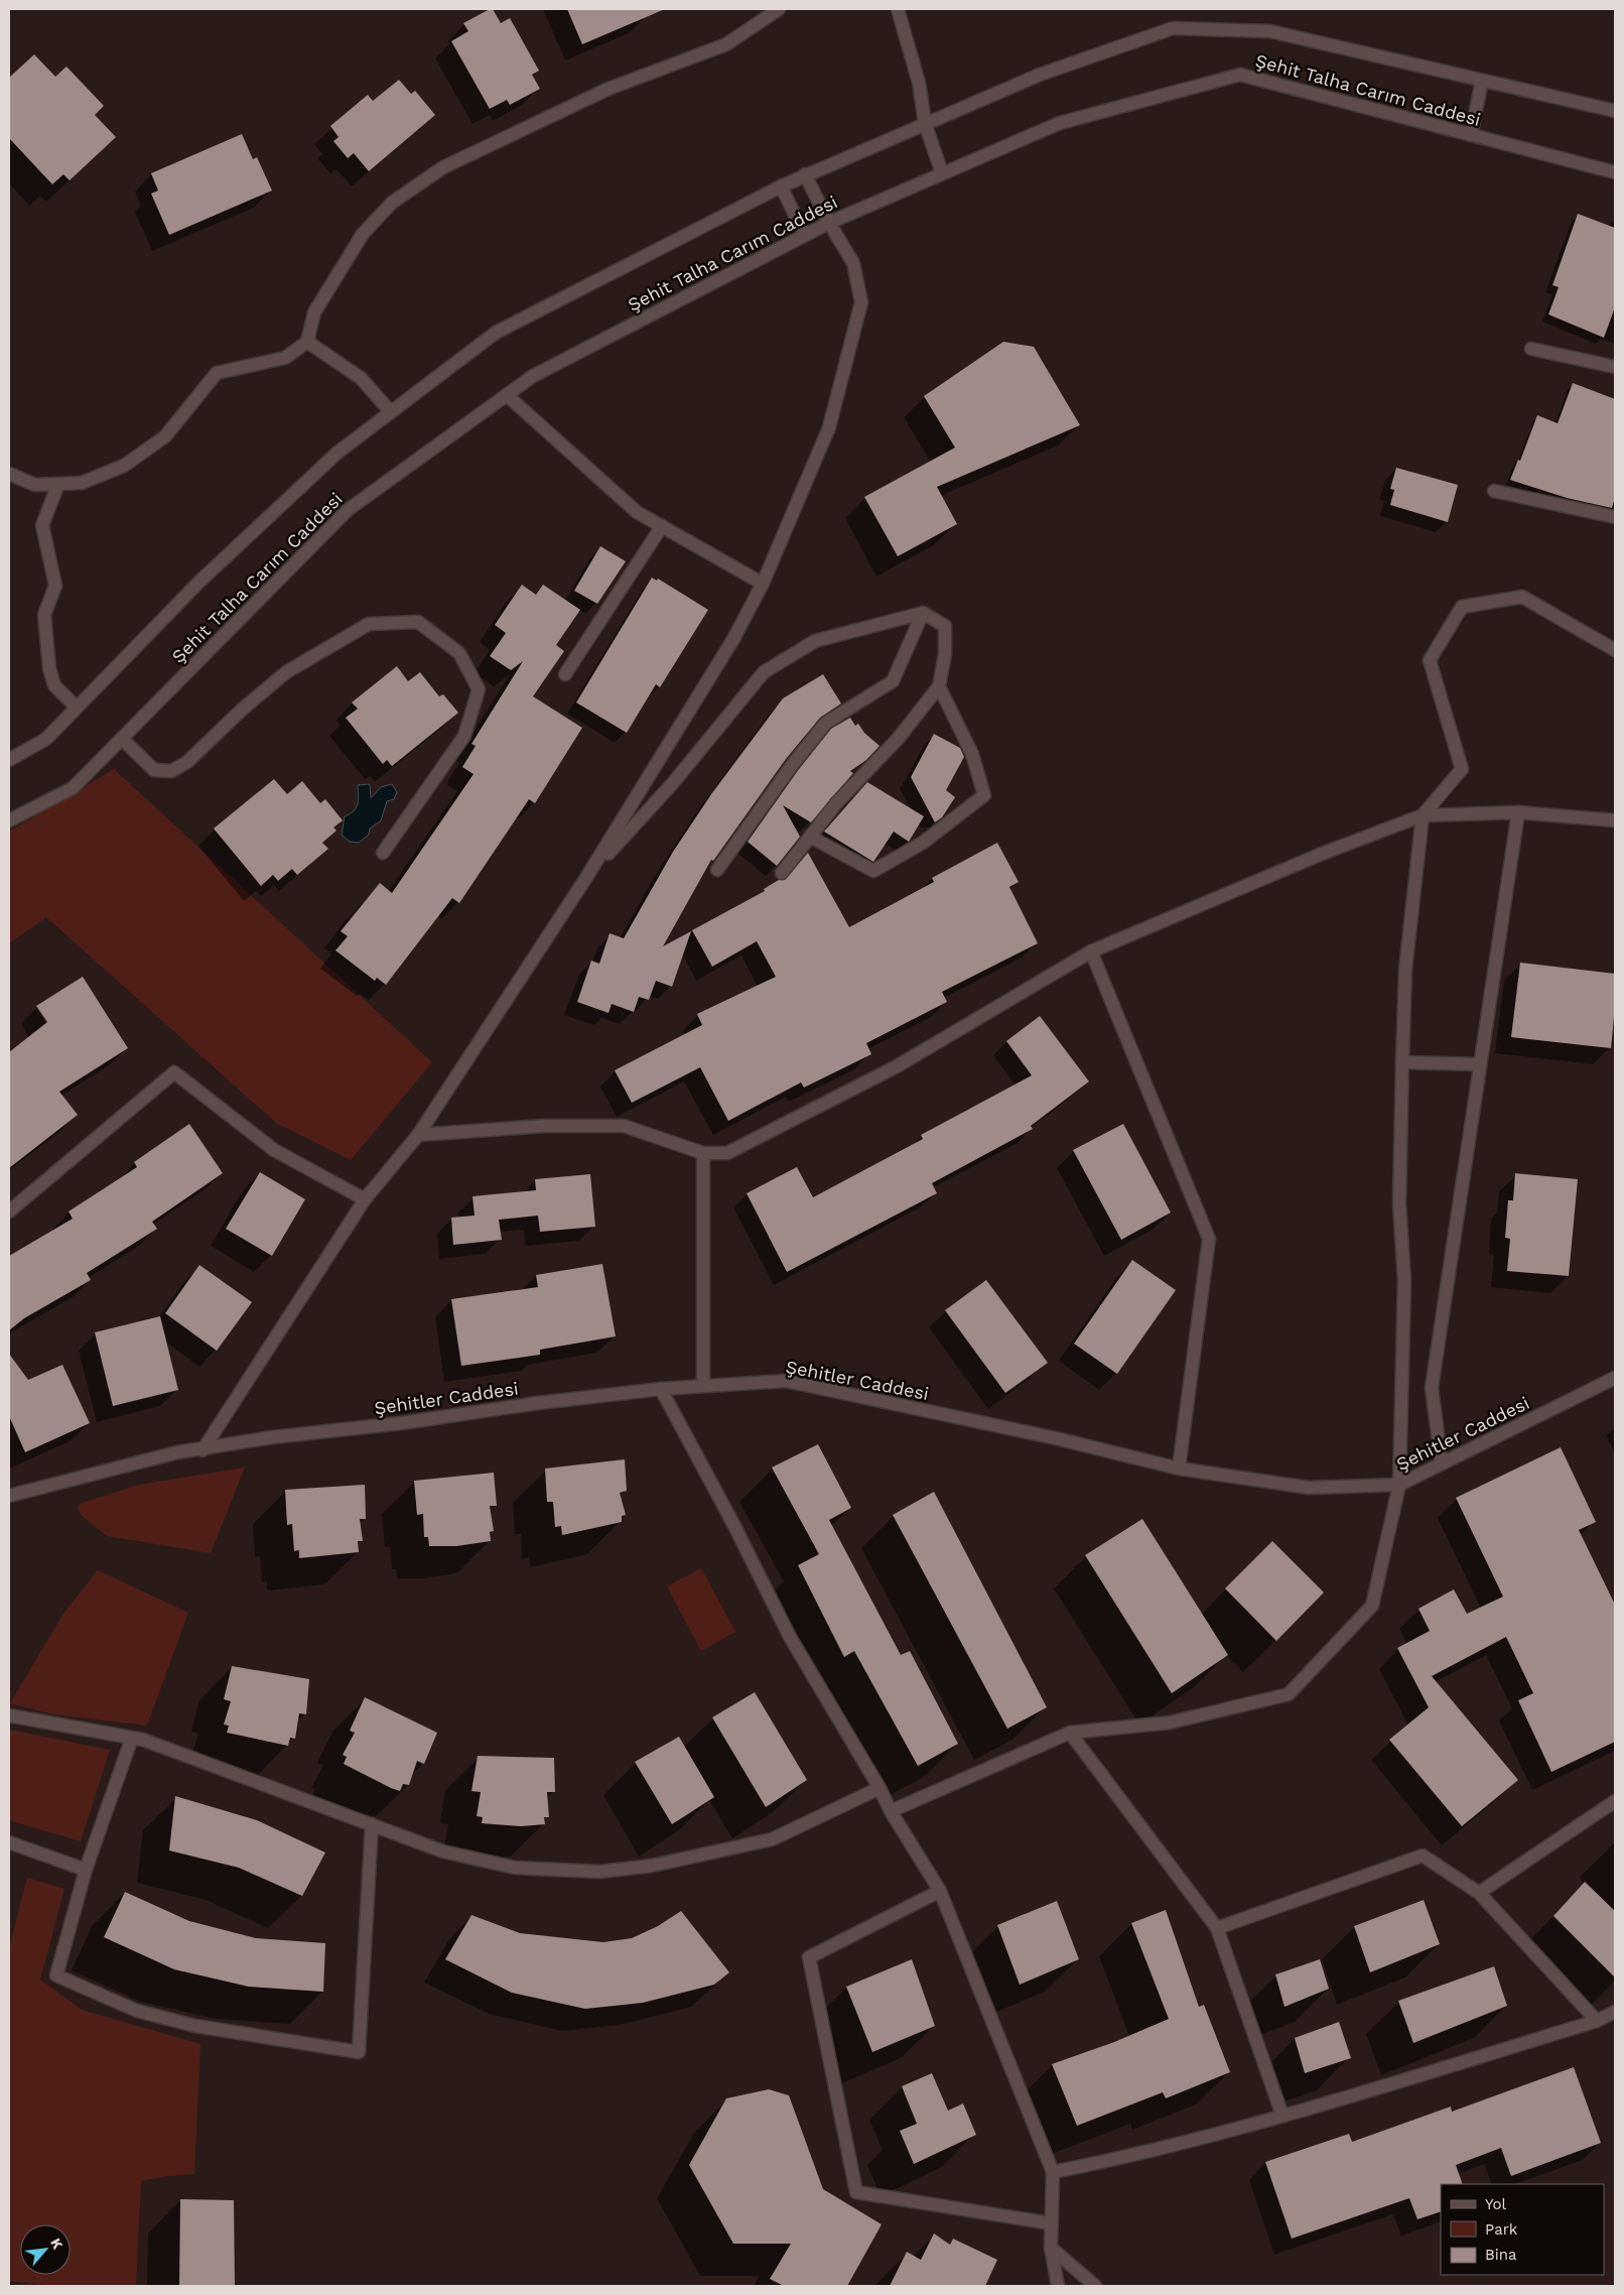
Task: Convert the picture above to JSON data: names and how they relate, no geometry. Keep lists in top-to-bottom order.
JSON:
{
  "streets": {
    "street": ["Şehit Talha Carım Caddesi", "Şehitler Caddesi"]
  },
  "legend": ["Yol", "Park", "Bina"],
  "north": "top right"
}
